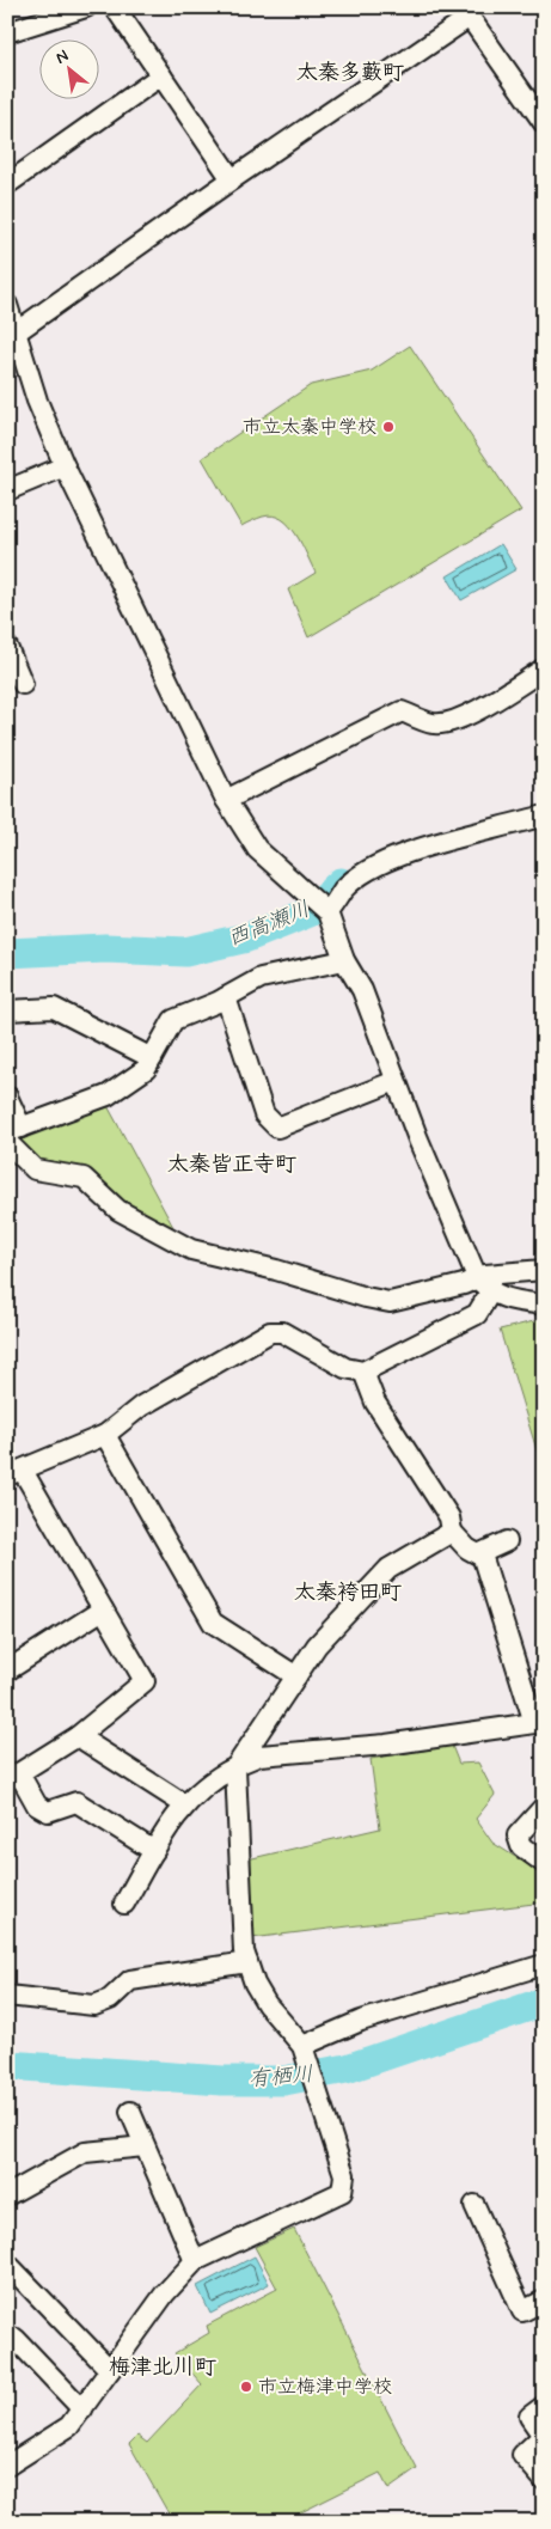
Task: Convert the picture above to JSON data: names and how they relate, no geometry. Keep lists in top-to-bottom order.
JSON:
{
  "districts": [
    "太秦多藪町",
    "太秦皆正寺町",
    "太秦袴田町",
    "梅津北川町"
  ],
  "water": ["西高瀬川", "有栖川"],
  "places": ["市立太秦中学校", "市立梅津中学校"],
  "north": "top left"
}
